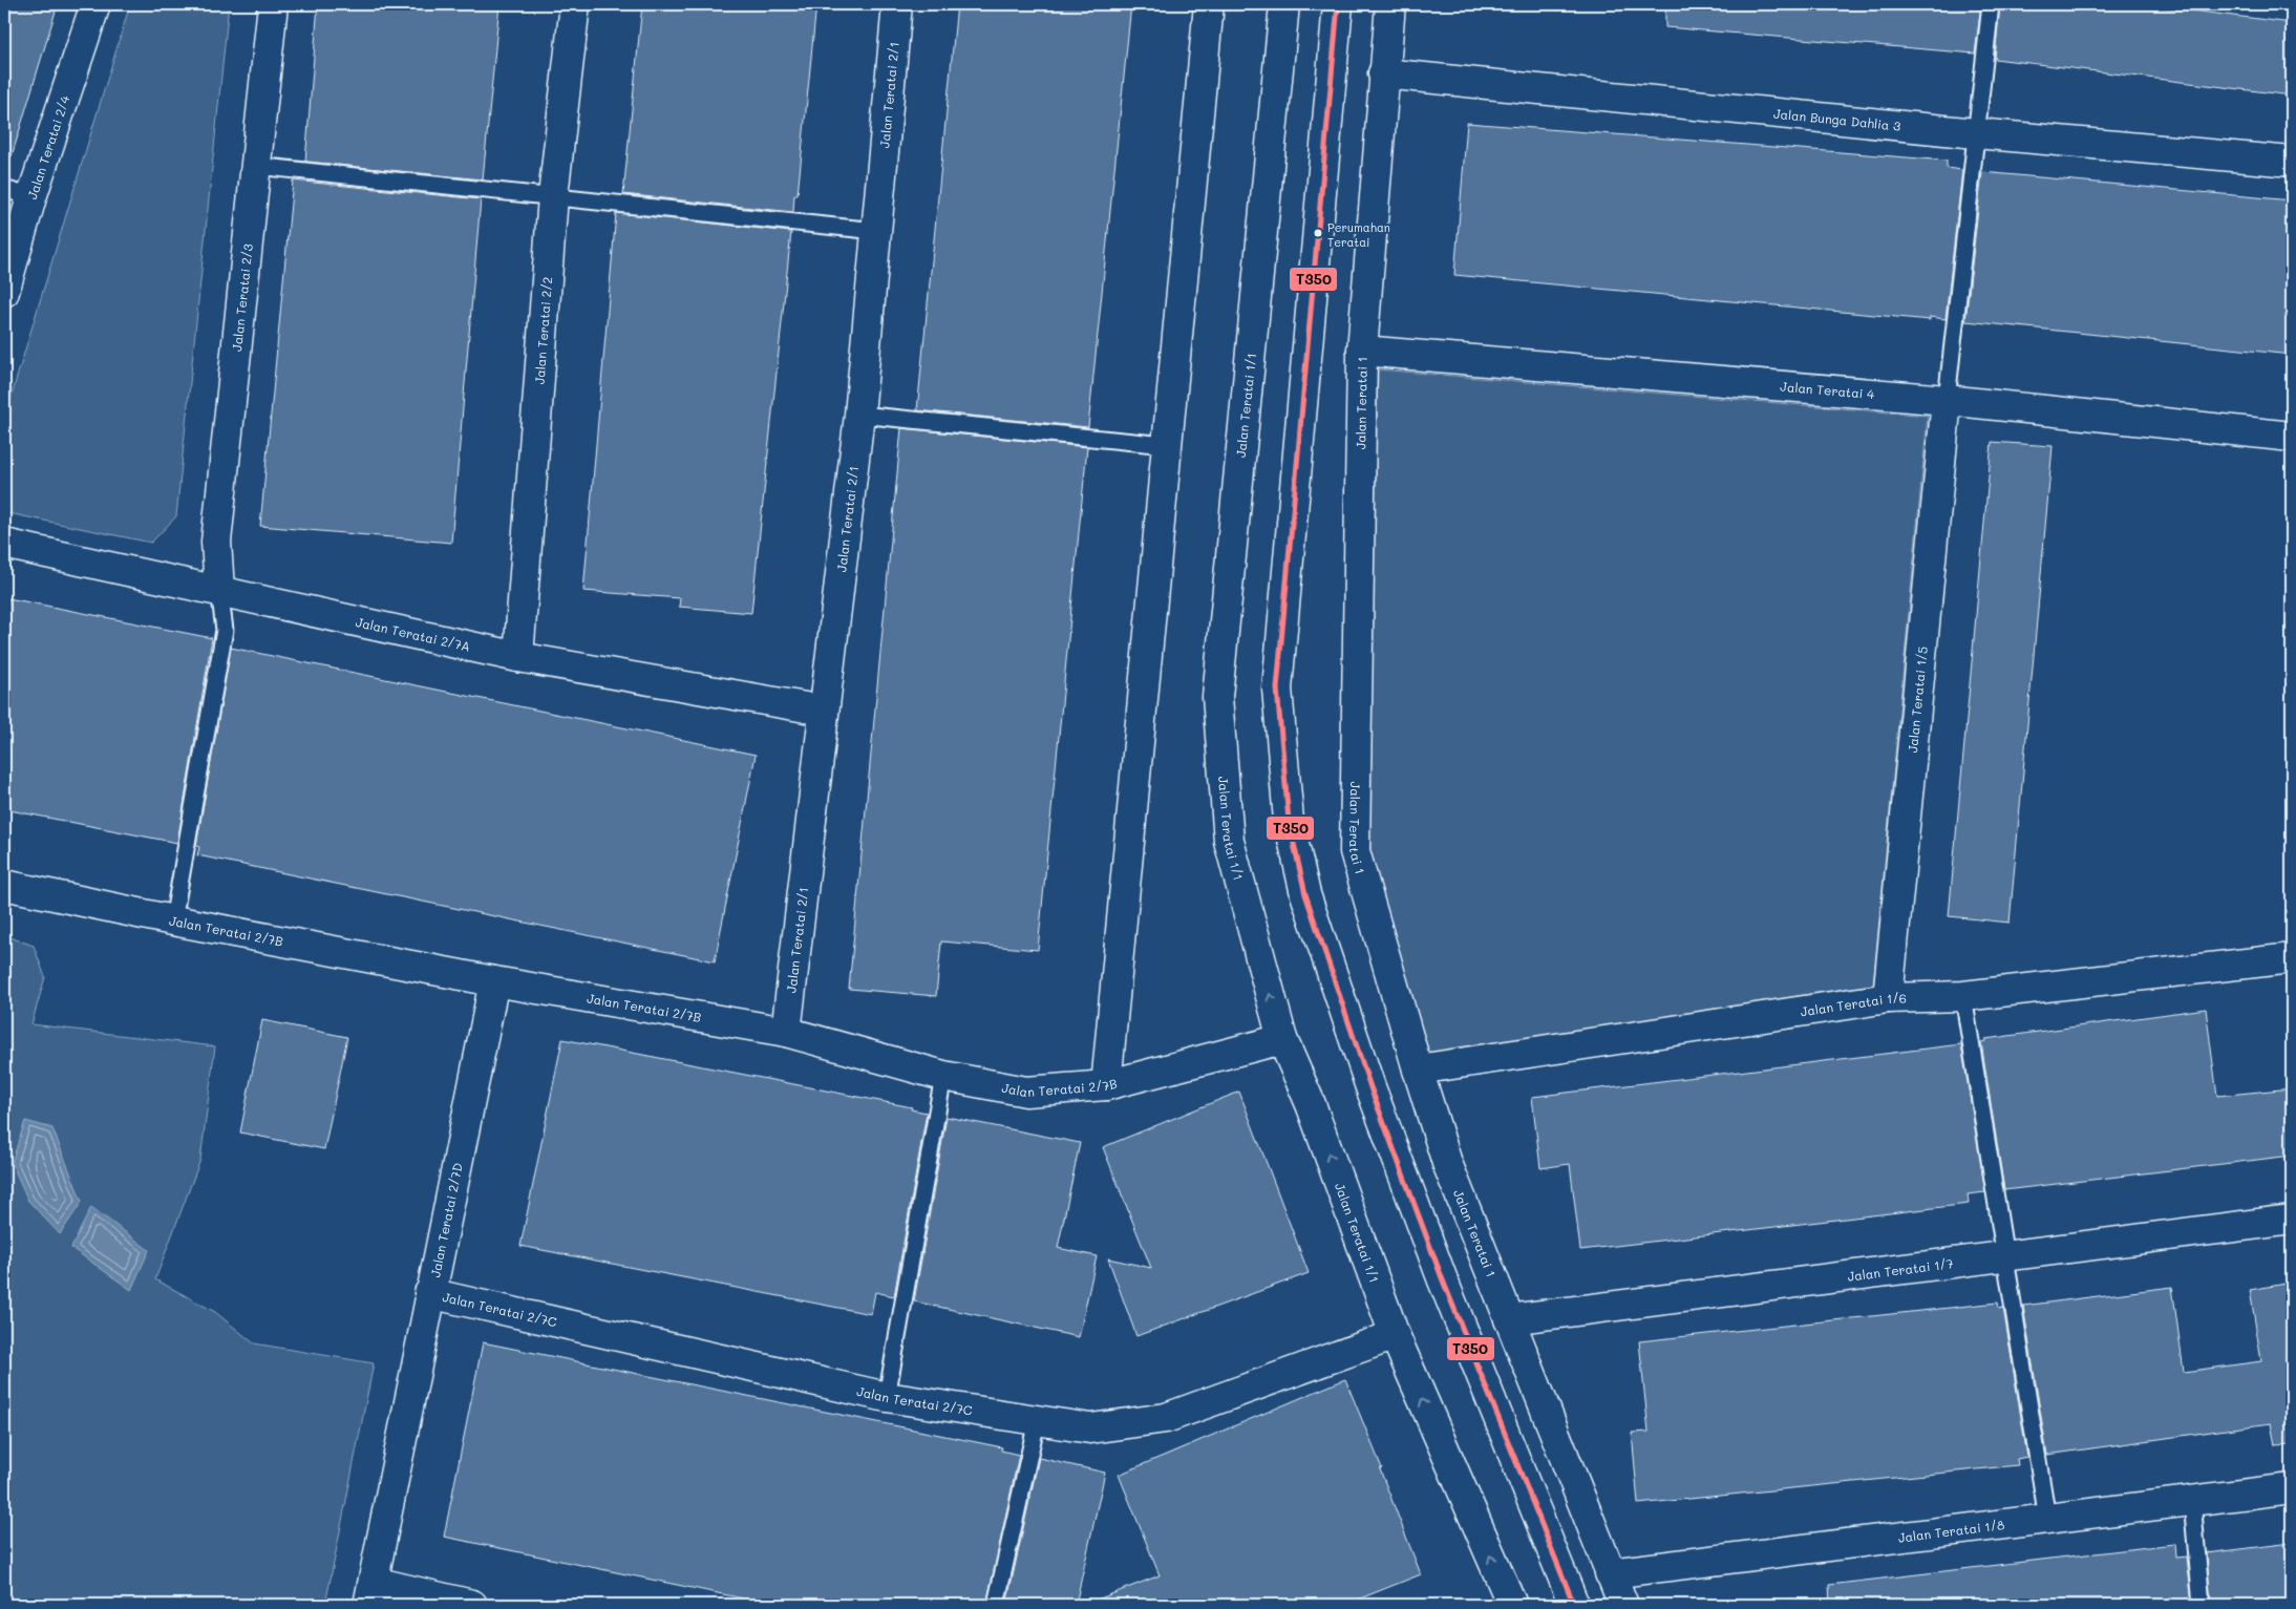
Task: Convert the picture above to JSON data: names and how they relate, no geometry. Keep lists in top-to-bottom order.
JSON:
{
  "streets": {
    "street": [
      "Jalan Teratai 2/1",
      "Jalan Bunga Dahlia 3",
      "Jalan Teratai 2/4",
      "Jalan Teratai 2/3",
      "Jalan Teratai 2/2",
      "Jalan Teratai 4",
      "Jalan Teratai 1",
      "Jalan Teratai 1/1",
      "Jalan Teratai 2/7A",
      "Jalan Teratai 1/5",
      "Jalan Teratai 2/7B",
      "Jalan Teratai 1/6",
      "Jalan Teratai 2/7D",
      "Jalan Teratai 1/7",
      "Jalan Teratai 2/7C",
      "Jalan Teratai 1/8"
    ]
  },
  "crossings": [
    ["Jalan Teratai 2/1", "Jalan Teratai 2/7A"],
    ["Jalan Teratai 2/1", "Jalan Teratai 2/7B"],
    ["Jalan Bunga Dahlia 3", "Jalan Teratai 1"],
    ["Jalan Teratai 2/3", "Jalan Teratai 2/7A"],
    ["Jalan Teratai 2/2", "Jalan Teratai 2/7A"],
    ["Jalan Teratai 4", "Jalan Teratai 1"],
    ["Jalan Teratai 4", "Jalan Teratai 1/5"],
    ["Jalan Teratai 1", "Jalan Teratai 1/6"],
    ["Jalan Teratai 1", "Jalan Teratai 1/7"],
    ["Jalan Teratai 1", "Jalan Teratai 1/8"],
    ["Jalan Teratai 1/1", "Jalan Teratai 2/7B"],
    ["Jalan Teratai 1/1", "Jalan Teratai 2/7C"],
    ["Jalan Teratai 1/5", "Jalan Teratai 1/6"],
    ["Jalan Teratai 2/7B", "Jalan Teratai 2/7D"],
    ["Jalan Teratai 2/7D", "Jalan Teratai 2/7C"]
  ],
  "places": ["Perumahan Teratai"],
  "lines": ["transit line T350"]
}
